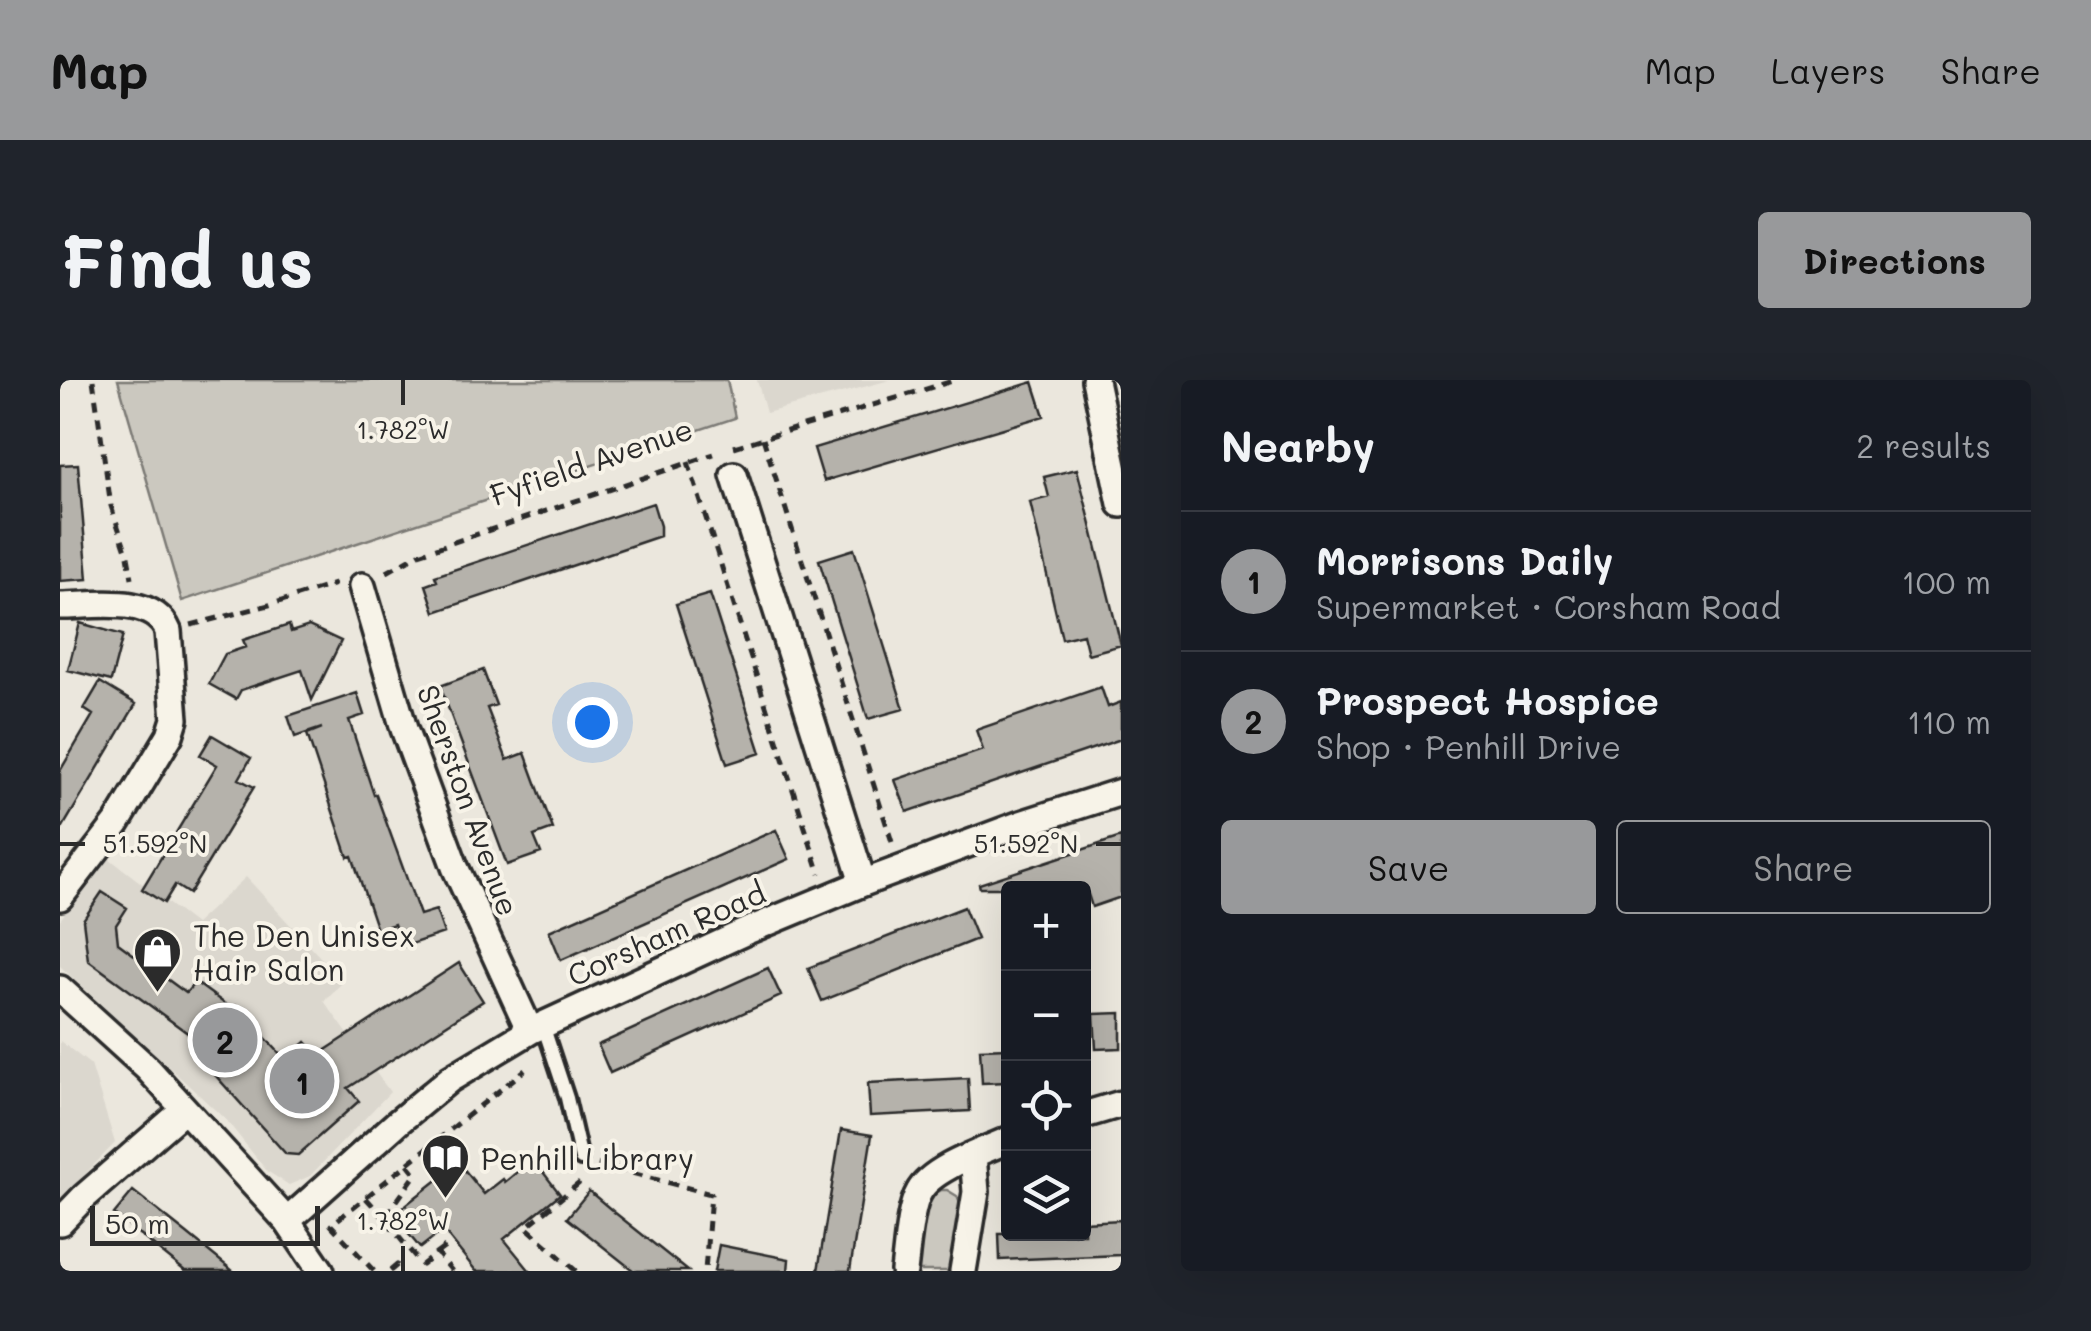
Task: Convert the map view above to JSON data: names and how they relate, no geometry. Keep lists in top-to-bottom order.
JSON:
{
  "streets": {
    "street": ["Sherston Avenue", "Corsham Road"],
    "path": ["Fyfield Avenue"]
  },
  "crossings": [
    ["Fyfield Avenue", "Sherston Avenue"],
    ["Sherston Avenue", "Corsham Road"]
  ],
  "places": {
    "shop": ["The Den Unisex Hair Salon"],
    "library": ["Penhill Library"]
  },
  "scale_bar": "50 m",
  "page": {
    "header": "Map",
    "nav": ["Map", "Layers", "Share"],
    "buttons": [
      "Directions",
      ["Save", "Share"]
    ],
    "title": "Find us",
    "heading": ["Nearby", "2 results"],
    "list": [
      {
        "mark": "1",
        "name": "Morrisons Daily",
        "note": "Supermarket · Corsham Road",
        "value": "100 m"
      },
      {
        "mark": "2",
        "name": "Prospect Hospice",
        "note": "Shop · Penhill Drive",
        "value": "110 m"
      }
    ],
    "map_buttons": ["+", "−"],
    "pins": ["2", "1"],
    "scale": "50 m"
  },
  "coordinates": ["1.782°W", "51.592°N"]
}
